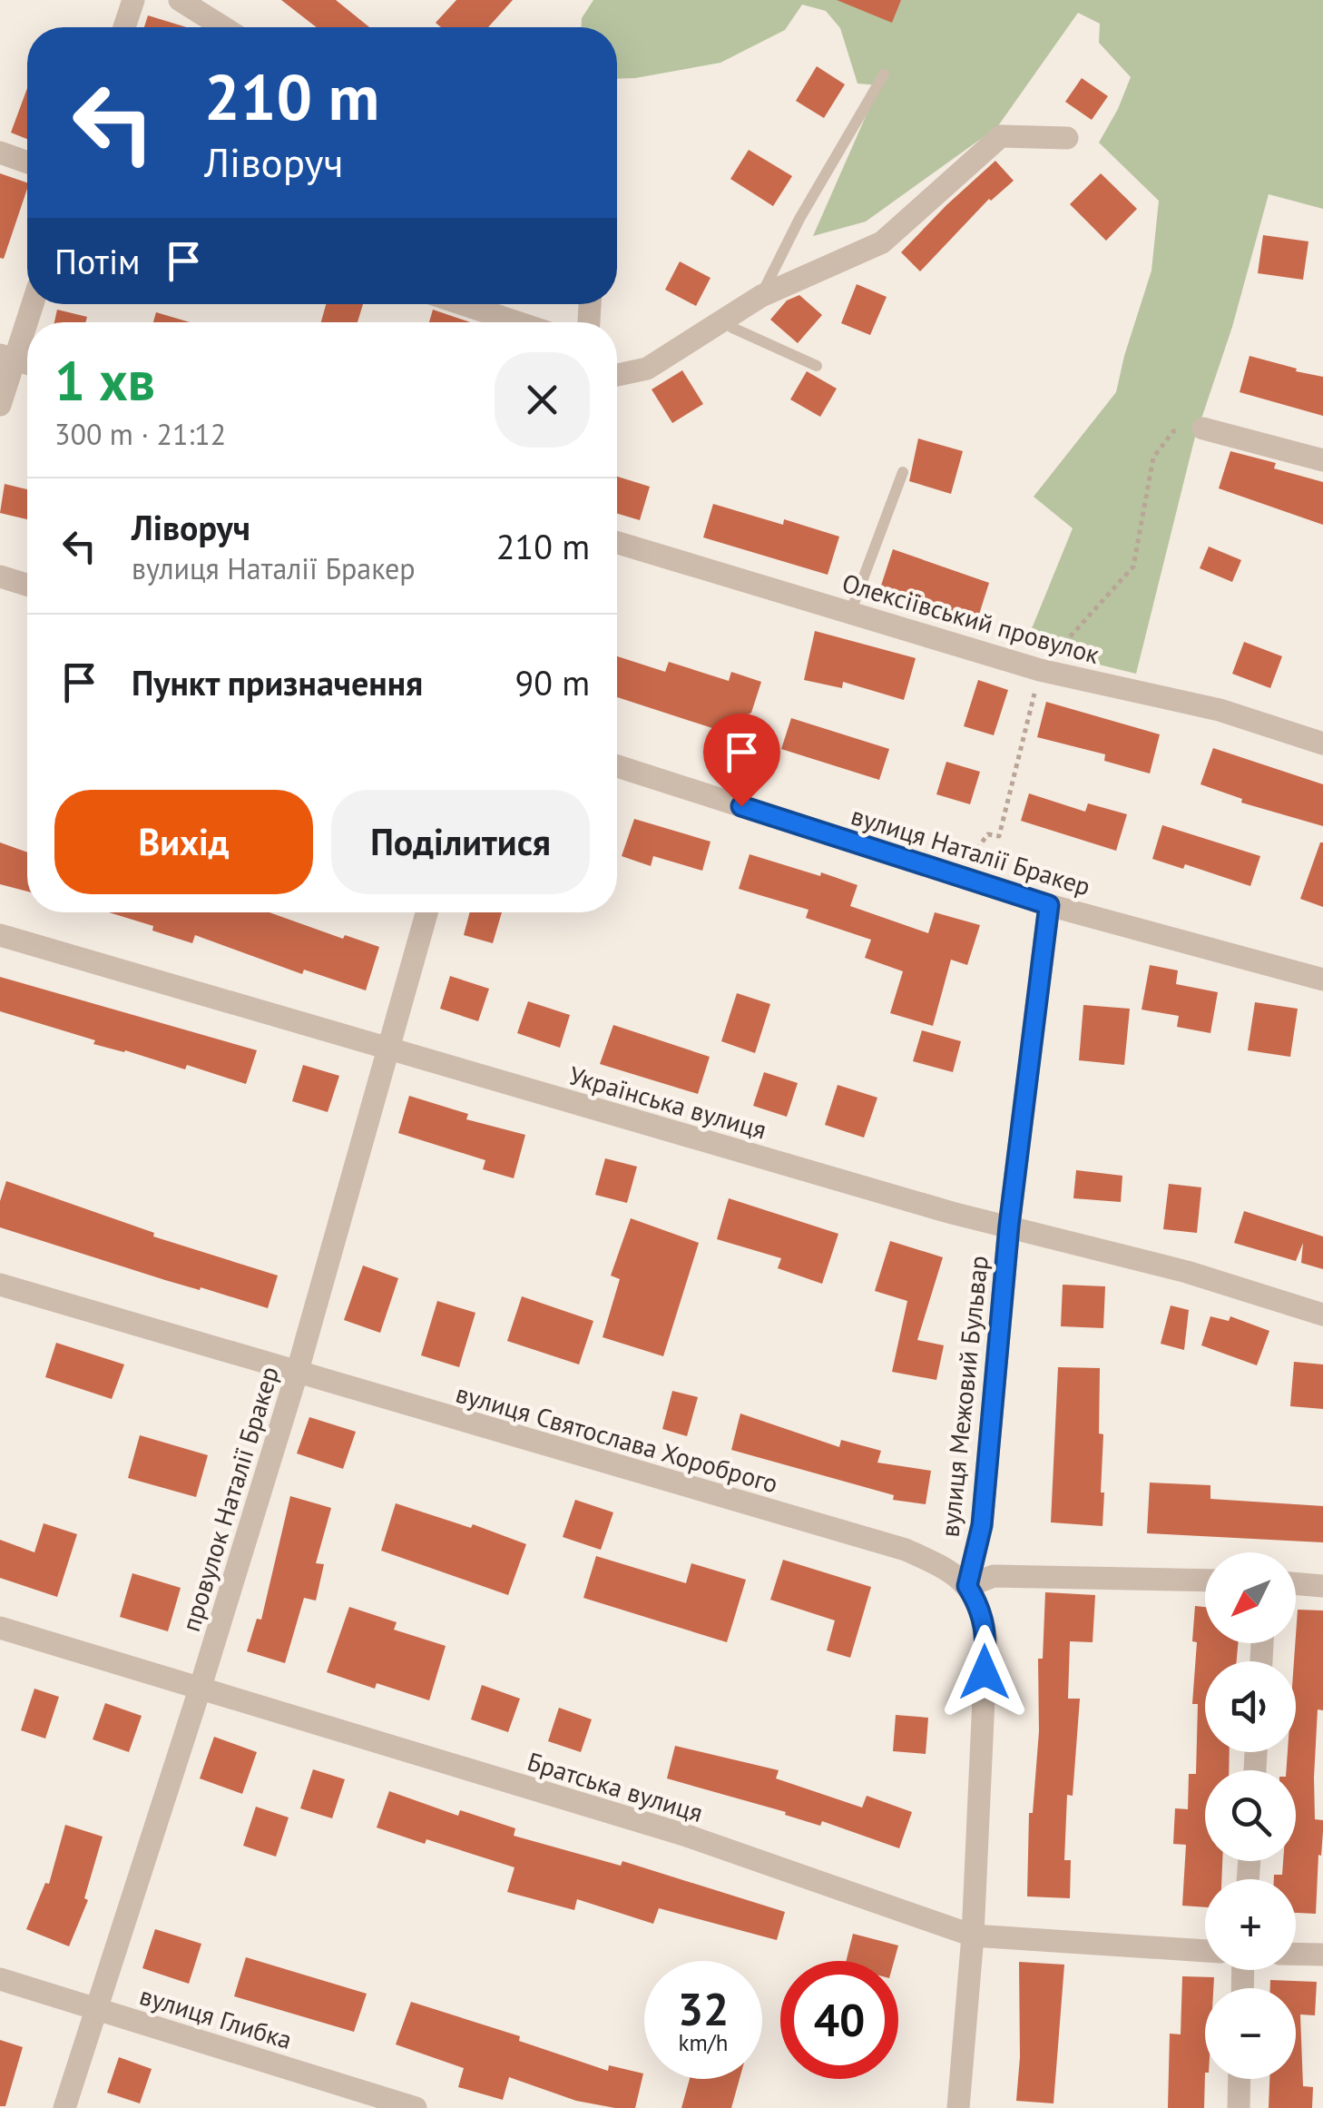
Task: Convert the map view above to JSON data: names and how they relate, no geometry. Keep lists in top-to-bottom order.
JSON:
{
  "streets": {
    "street": [
      "Олексіївський провулок",
      "вулиця Наталії Бракер",
      "Українська вулиця",
      "вулиця Межовий Бульвар",
      "вулиця Святослава Хороброго",
      "провулок Наталії Бракер",
      "Братська вулиця",
      "вулиця Глибка"
    ]
  },
  "crossings": [
    ["вулиця Наталії Бракер", "вулиця Межовий Бульвар"],
    ["Українська вулиця", "вулиця Межовий Бульвар"],
    ["Українська вулиця", "провулок Наталії Бракер"],
    ["вулиця Межовий Бульвар", "вулиця Святослава Хороброго"],
    ["вулиця Святослава Хороброго", "провулок Наталії Бракер"],
    ["провулок Наталії Бракер", "Братська вулиця"],
    ["провулок Наталії Бракер", "вулиця Глибка"]
  ],
  "north": "bottom left",
  "page": {
    "turn": ["210 m", "Ліворуч"],
    "then": "Потім",
    "heading": ["1 хв", "300 m · 21:12"],
    "list": [
      {
        "name": "Ліворуч",
        "note": "вулиця Наталії Бракер",
        "value": "210 m"
      },
      {
        "name": "Пункт призначення",
        "value": "90 m"
      }
    ],
    "buttons": ["Вихід", "Поділитися"],
    "map_buttons": ["+", "−"],
    "speed": "32 km/h",
    "limit": "40"
  }
}
